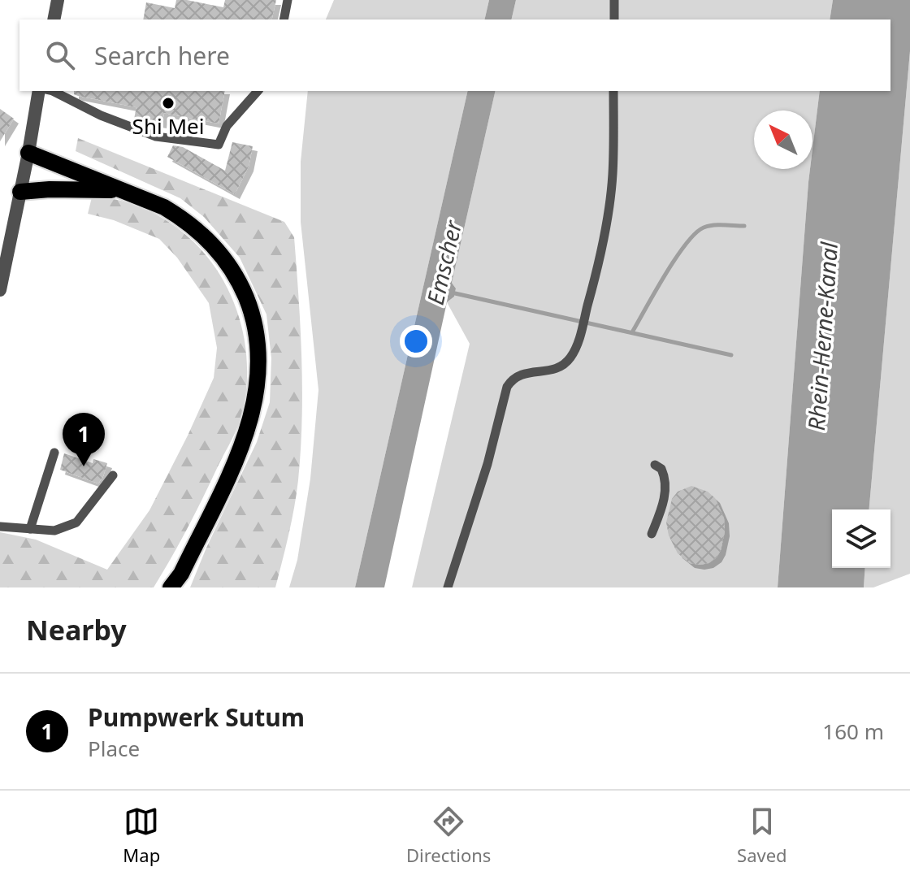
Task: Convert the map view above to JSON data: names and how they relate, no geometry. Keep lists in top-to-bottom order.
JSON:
{
  "water": ["Emscher", "Rhein-Herne-Kanal"],
  "places": ["Shi Mei"],
  "north": "top left",
  "page": {
    "search": "Search here",
    "pins": "1",
    "heading": "Nearby",
    "list": [
      {
        "mark": "1",
        "name": "Pumpwerk Sutum",
        "note": "Place",
        "value": "160 m"
      }
    ],
    "nav": ["Map", "Directions", "Saved"]
  }
}
